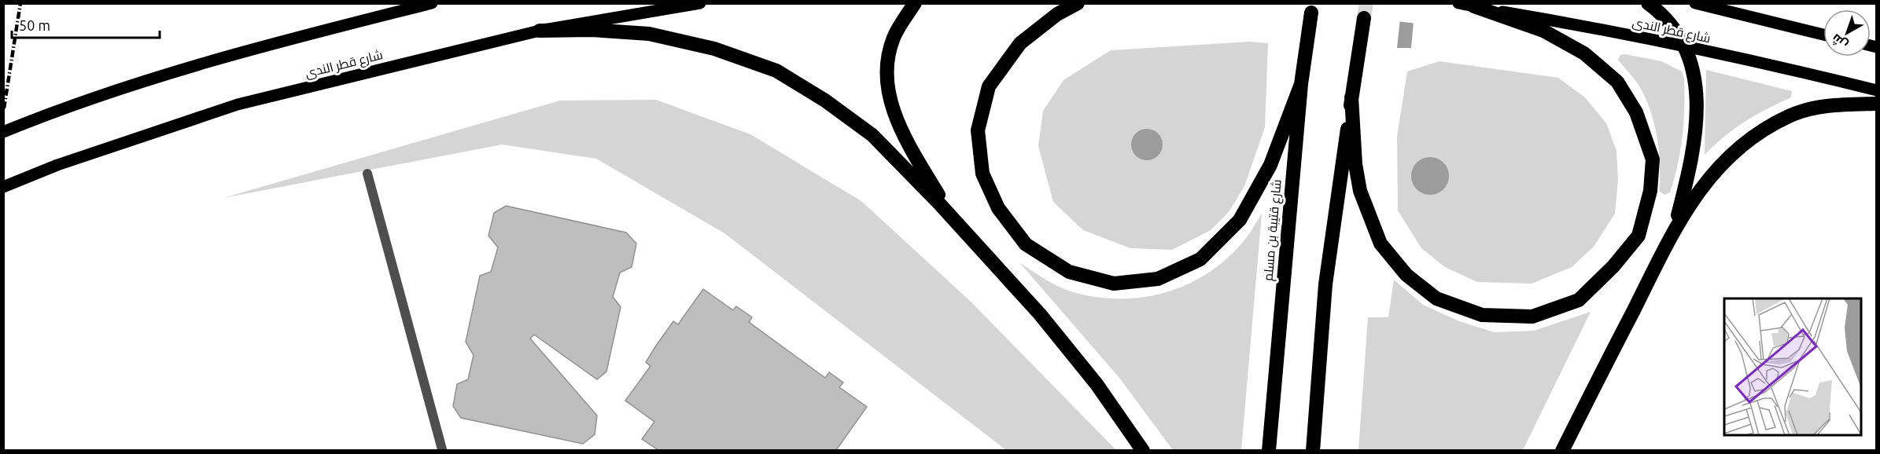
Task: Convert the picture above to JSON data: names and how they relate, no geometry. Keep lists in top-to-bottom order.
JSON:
{
  "streets": {
    "highway": ["شارع قتيبة بن مسلم"],
    "main road": ["شارع قطر الندى"]
  },
  "scale_bar": "50 m",
  "north": "bottom left"
}
